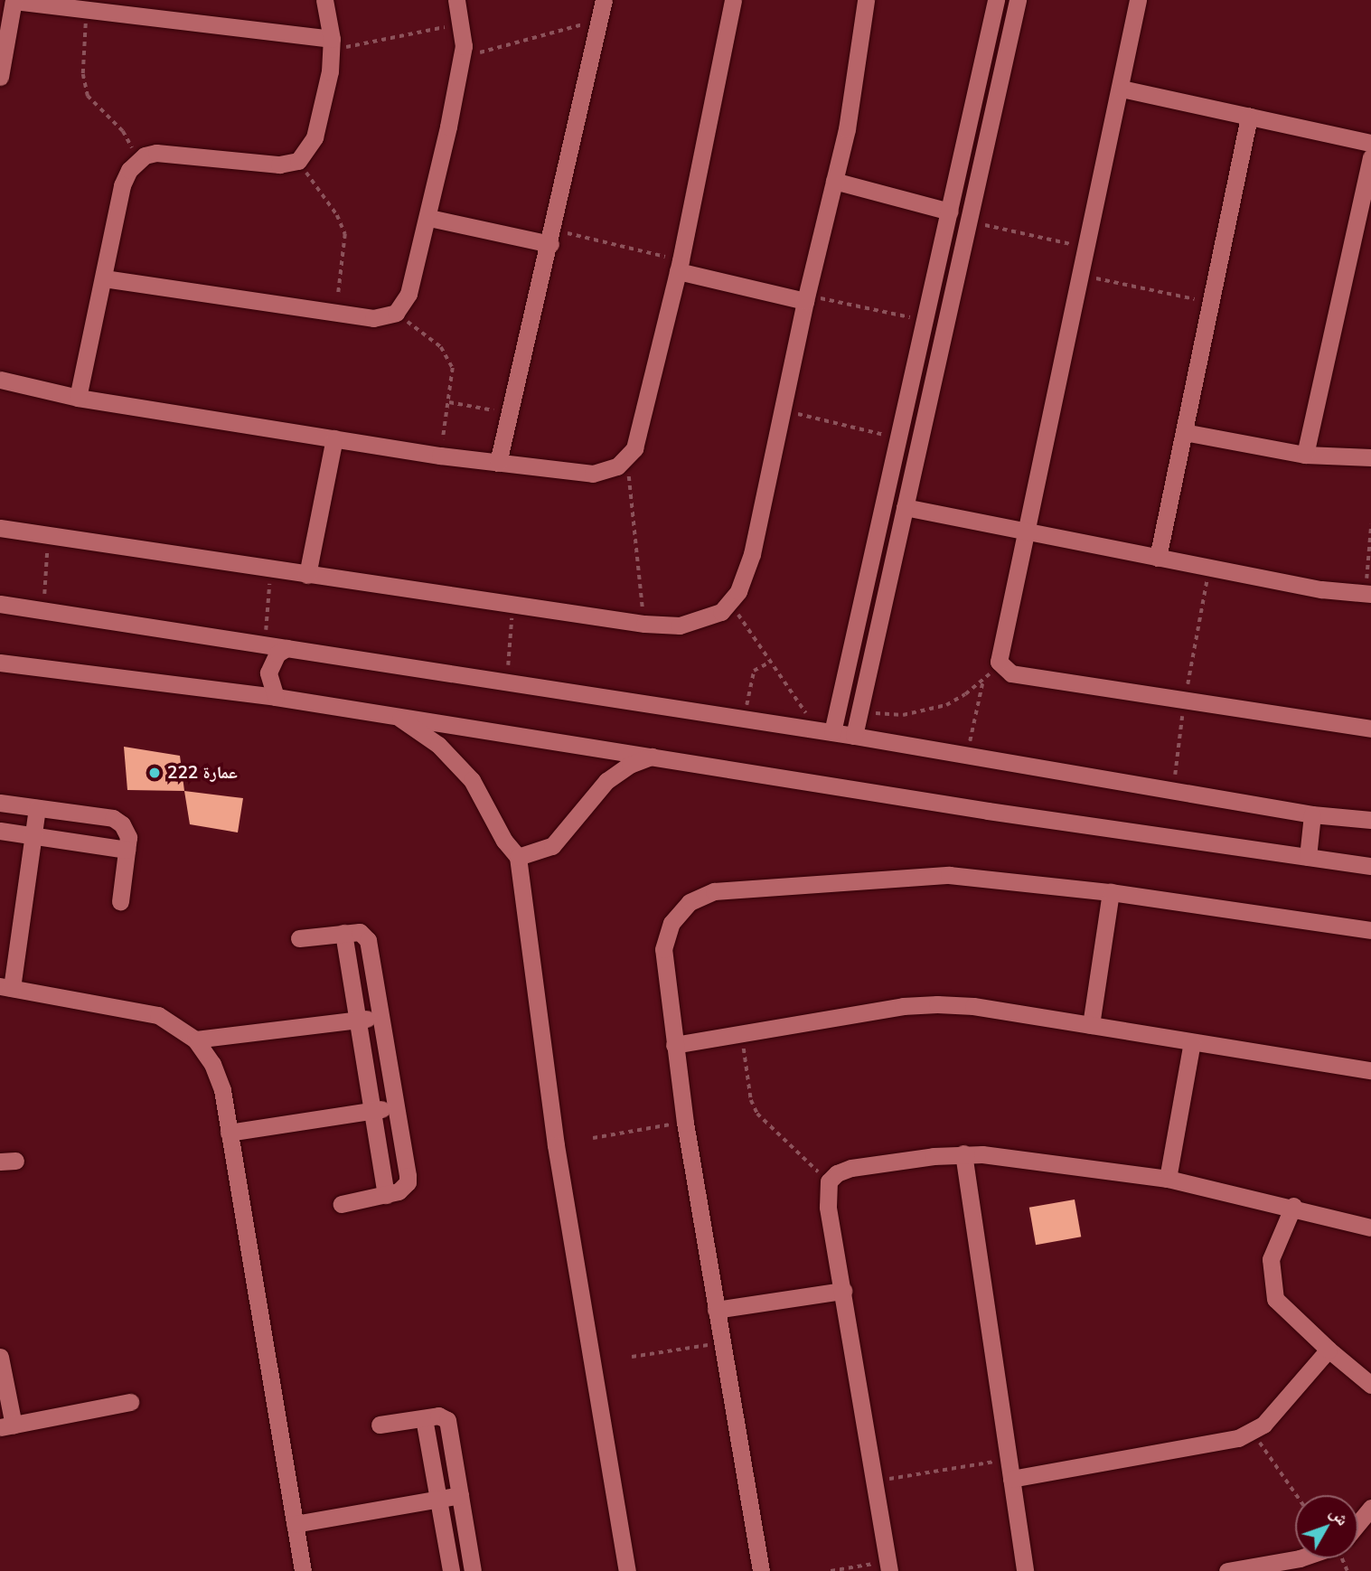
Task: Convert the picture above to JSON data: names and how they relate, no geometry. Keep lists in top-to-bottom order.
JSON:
{
  "places": ["عمارة 222"],
  "north": "top right"
}
